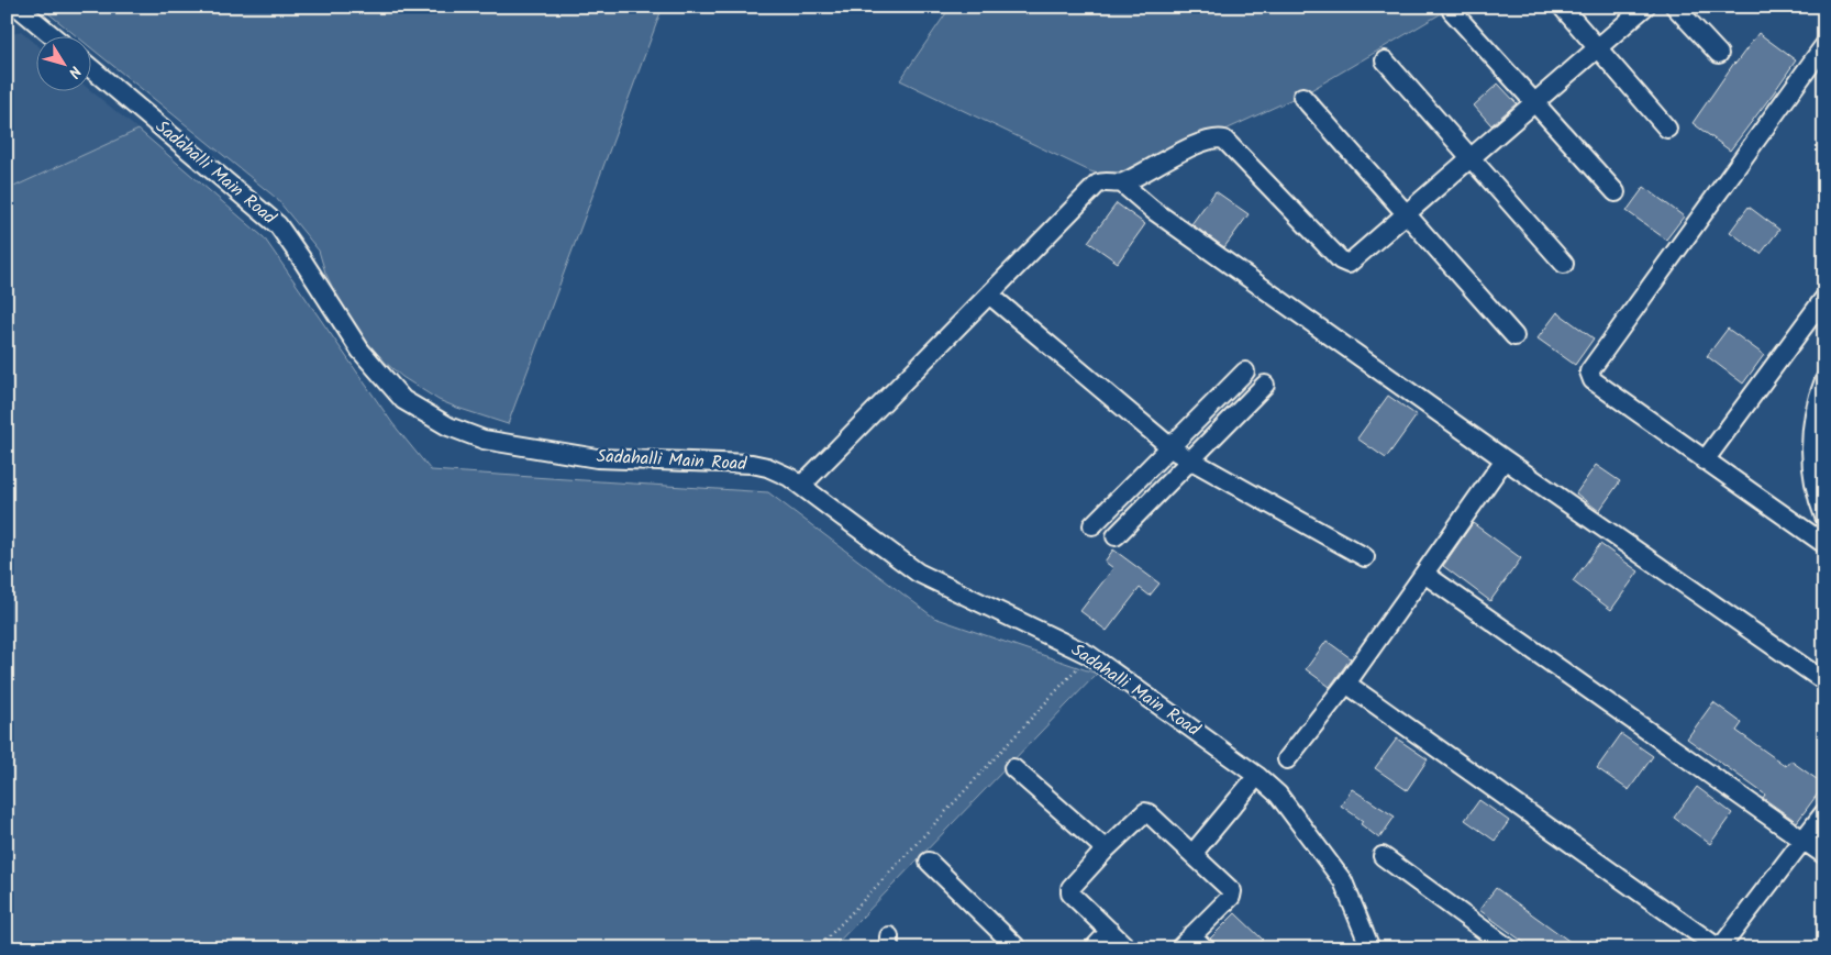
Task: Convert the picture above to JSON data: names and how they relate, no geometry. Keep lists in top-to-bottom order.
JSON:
{
  "streets": {
    "street": ["Sadahalli Main Road"]
  },
  "north": "bottom right"
}
